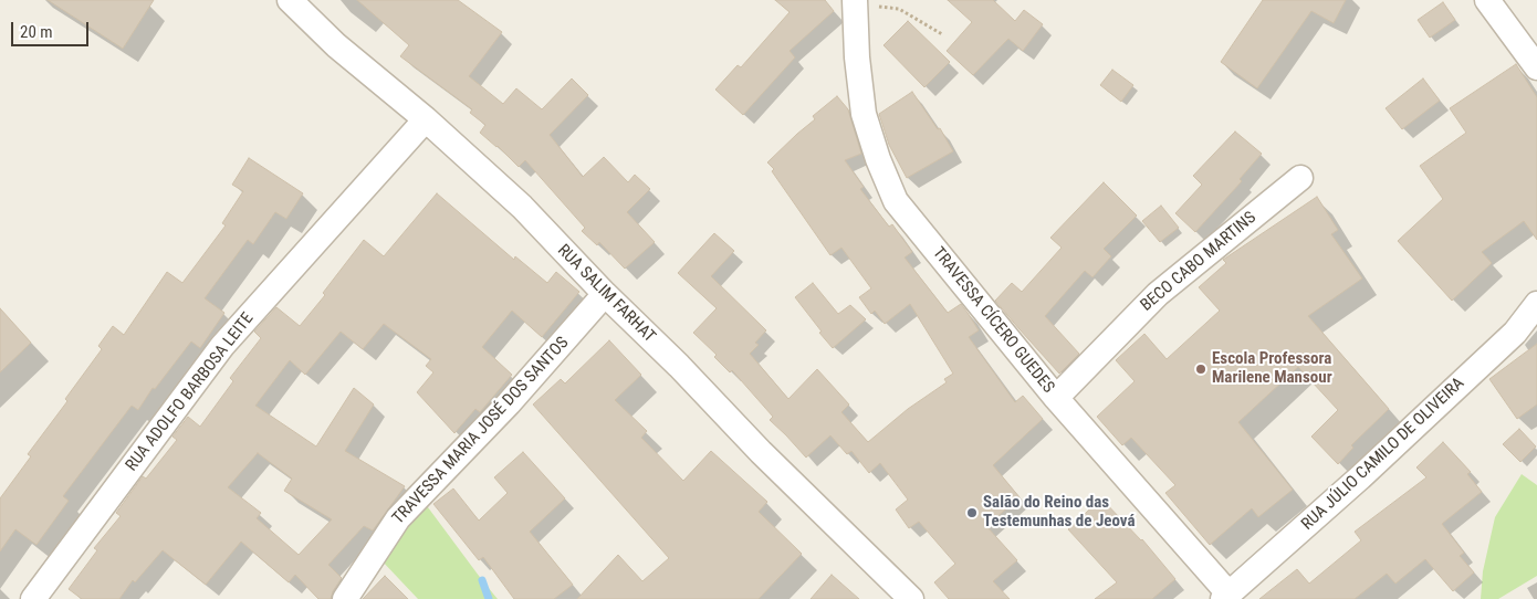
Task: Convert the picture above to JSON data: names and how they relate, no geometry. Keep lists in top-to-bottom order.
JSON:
{
  "streets": {
    "street": [
      "BECO CABO MARTINS",
      "RUA SALIM FARHAT",
      "TRAVESSA CÍCERO GUEDES",
      "RUA ADOLFO BARBOSA LEITE",
      "TRAVESSA MARIA JOSÉ DOS SANTOS",
      "RUA JÚLIO CAMILO DE OLIVEIRA"
    ]
  },
  "crossings": [
    ["BECO CABO MARTINS", "TRAVESSA CÍCERO GUEDES"],
    ["RUA SALIM FARHAT", "RUA ADOLFO BARBOSA LEITE"],
    ["RUA SALIM FARHAT", "TRAVESSA MARIA JOSÉ DOS SANTOS"],
    ["TRAVESSA CÍCERO GUEDES", "RUA JÚLIO CAMILO DE OLIVEIRA"]
  ],
  "places": ["Escola Professora Marilene Mansour", "Salão do Reino das Testemunhas de Jeová"],
  "scale_bar": "20 m"
}
